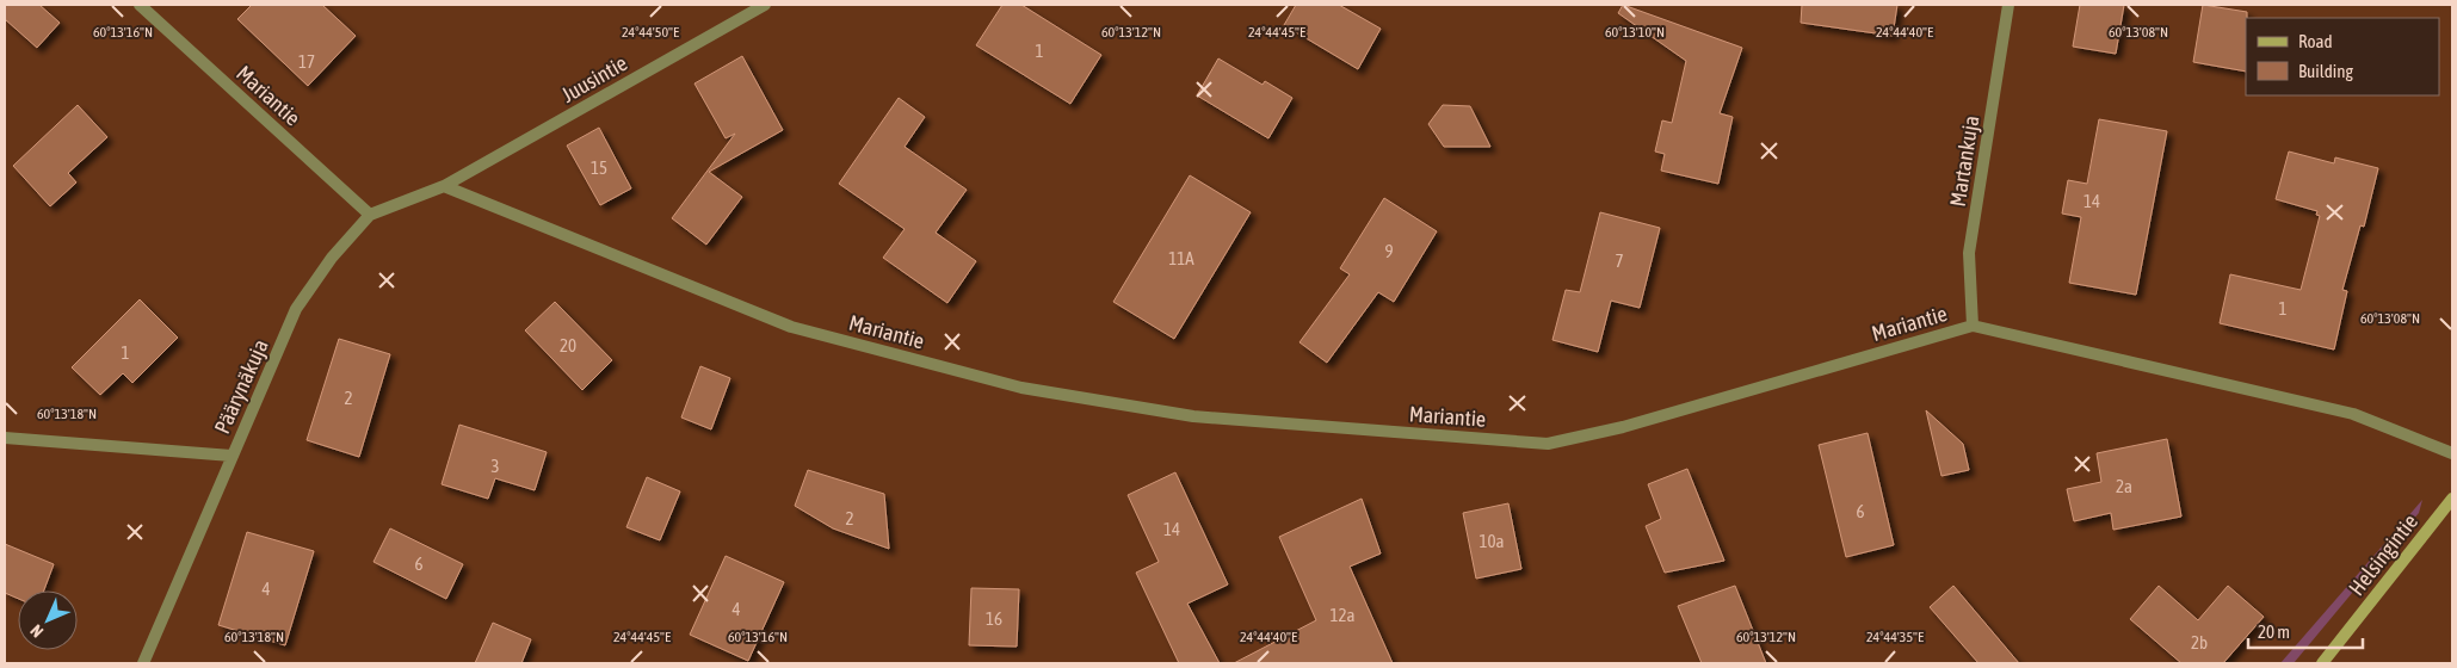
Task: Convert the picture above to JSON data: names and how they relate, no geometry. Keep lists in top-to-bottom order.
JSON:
{
  "streets": {
    "main road": ["Helsingintie"],
    "street": [
      "Juusintie",
      "Mariantie",
      "Martankuja",
      "Päärynäkuja"
    ]
  },
  "crossings": [
    ["Juusintie", "Mariantie"],
    ["Juusintie", "Päärynäkuja"],
    ["Mariantie", "Martankuja"],
    ["Mariantie", "Päärynäkuja"]
  ],
  "house_numbers": [
    "1",
    "17",
    "15",
    "14",
    "9",
    "11A",
    "7",
    "1",
    "20",
    "1",
    "2",
    "3",
    "2a",
    "6",
    "2",
    "14",
    "10a",
    "6",
    "4",
    "4",
    "12a",
    "16",
    "2b"
  ],
  "legend": ["Road", "Building"],
  "scale_bar": "20 m",
  "north": "bottom left",
  "coordinates": [
    "60°13'16\"N",
    "24°44'50\"E",
    "60°13'12\"N",
    "24°44'45\"E",
    "60°13'10\"N",
    "60°13'08\"N",
    "24°44'40\"E",
    "60°13'18\"N",
    "24°44'35\"E"
  ]
}
